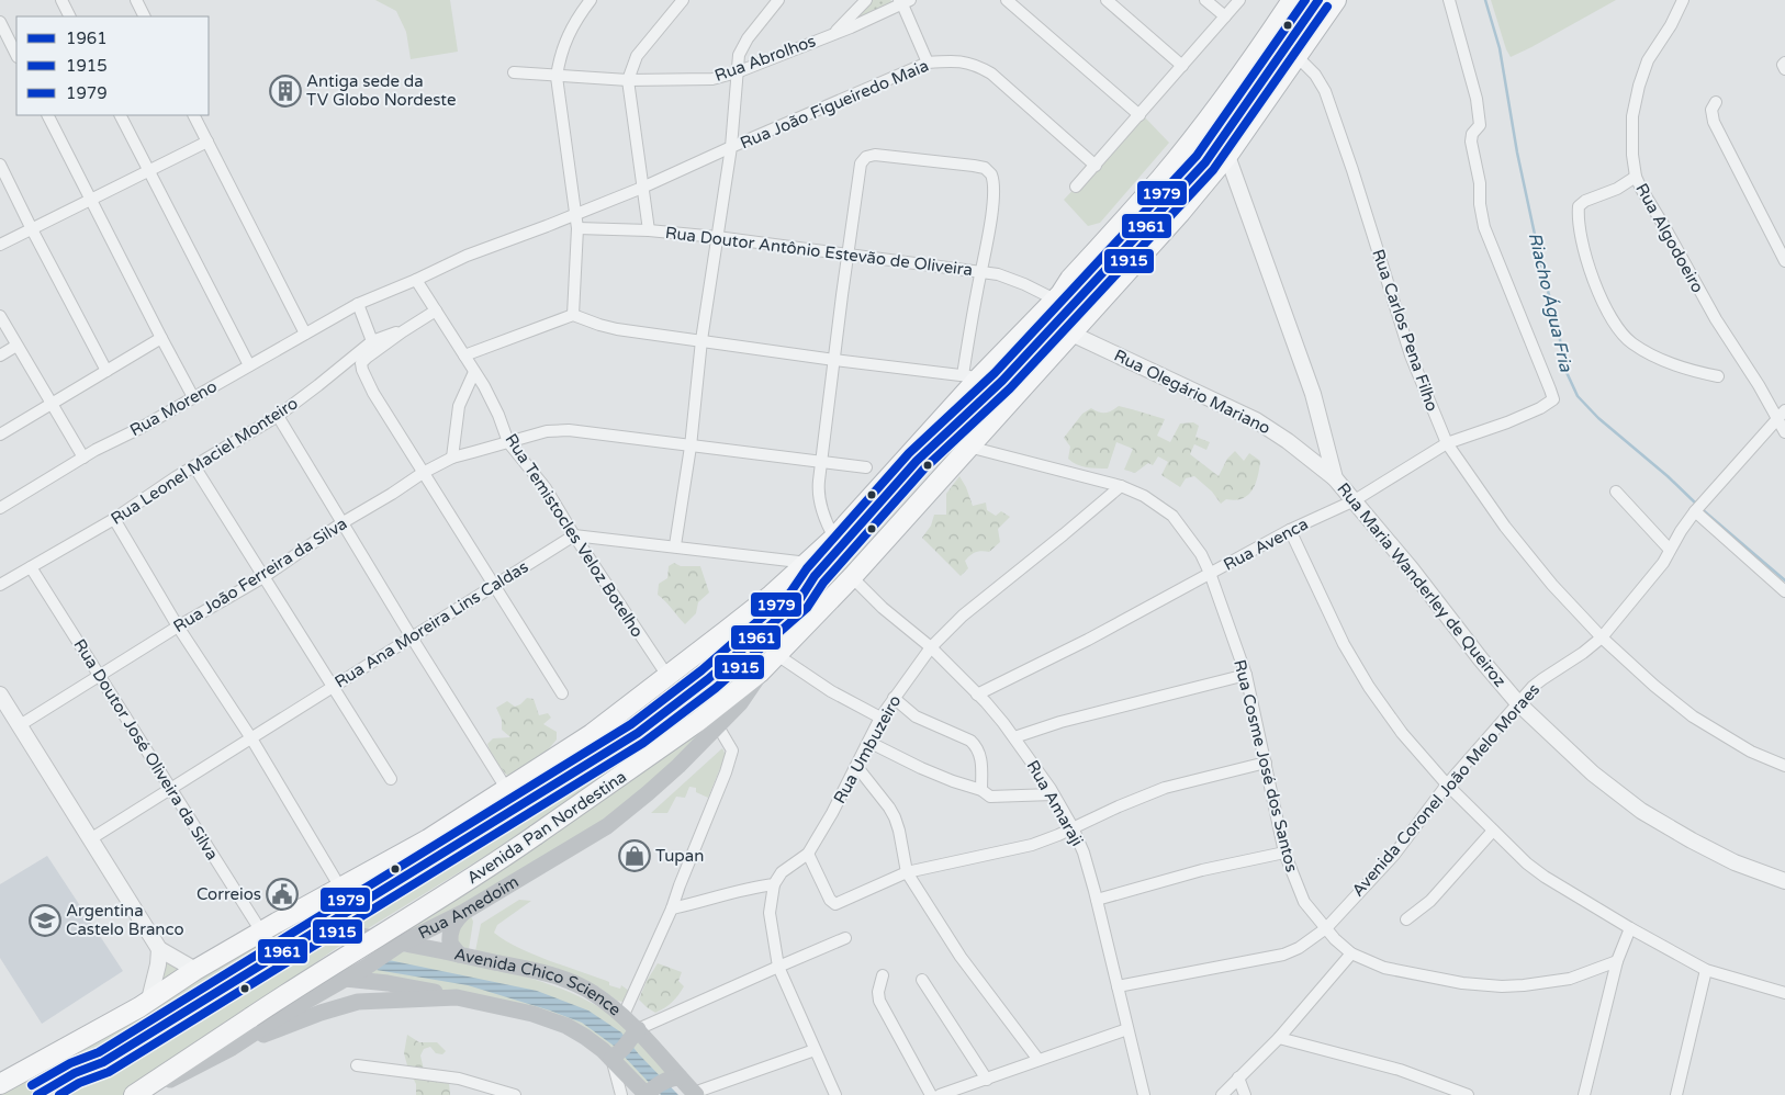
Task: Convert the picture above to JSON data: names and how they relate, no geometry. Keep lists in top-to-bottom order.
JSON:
{
  "streets": {
    "highway": ["Avenida Pan Nordestina"],
    "main road": ["Rua Amedoim", "Avenida Chico Science"],
    "street": [
      "Rua Abrolhos",
      "Rua João Figueiredo Maia",
      "Rua Algodoeiro",
      "Rua Doutor Antônio Estevão de Oliveira",
      "Rua Carlos Pena Filho",
      "Rua Olegário Mariano",
      "Rua Moreno",
      "Rua Leonel Maciel Monteiro",
      "Rua Temistocles Veloz Botelho",
      "Rua Avenca",
      "Rua João Ferreira da Silva",
      "Rua Maria Wanderley de Queiroz",
      "Rua Ana Moreira Lins Caldas",
      "Rua Doutor José Oliveira da Silva",
      "Rua Umbuzeiro",
      "Rua Cosme José dos Santos",
      "Avenida Coronel João Melo Moraes",
      "Rua Amaraji"
    ]
  },
  "crossings": [
    ["Rua João Figueiredo Maia", "Rua Doutor Antônio Estevão de Oliveira"],
    ["Rua João Figueiredo Maia", "Rua Moreno"],
    ["Rua João Figueiredo Maia", "Rua Temistocles Veloz Botelho"],
    ["Rua João Figueiredo Maia", "Rua João Ferreira da Silva"],
    ["Rua Algodoeiro", "Avenida Coronel João Melo Moraes"],
    ["Rua Carlos Pena Filho", "Rua Avenca"],
    ["Rua Carlos Pena Filho", "Avenida Coronel João Melo Moraes"],
    ["Rua Carlos Pena Filho", "Avenida Pan Nordestina"],
    ["Rua Olegário Mariano", "Rua Maria Wanderley de Queiroz"],
    ["Rua Olegário Mariano", "Avenida Pan Nordestina"],
    ["Rua Leonel Maciel Monteiro", "Rua Doutor José Oliveira da Silva"],
    ["Rua Temistocles Veloz Botelho", "Rua João Ferreira da Silva"],
    ["Rua Temistocles Veloz Botelho", "Rua Ana Moreira Lins Caldas"],
    ["Rua Avenca", "Rua Maria Wanderley de Queiroz"],
    ["Rua Avenca", "Rua Cosme José dos Santos"],
    ["Rua Avenca", "Rua Amaraji"],
    ["Rua João Ferreira da Silva", "Rua Doutor José Oliveira da Silva"],
    ["Rua Maria Wanderley de Queiroz", "Avenida Coronel João Melo Moraes"],
    ["Rua Maria Wanderley de Queiroz", "Avenida Pan Nordestina"],
    ["Rua Ana Moreira Lins Caldas", "Rua Doutor José Oliveira da Silva"],
    ["Rua Doutor José Oliveira da Silva", "Avenida Chico Science"],
    ["Rua Umbuzeiro", "Rua Cosme José dos Santos"],
    ["Rua Umbuzeiro", "Rua Amaraji"],
    ["Rua Cosme José dos Santos", "Avenida Coronel João Melo Moraes"],
    ["Rua Cosme José dos Santos", "Avenida Pan Nordestina"],
    ["Avenida Coronel João Melo Moraes", "Rua Amaraji"],
    ["Rua Amaraji", "Avenida Pan Nordestina"],
    ["Avenida Pan Nordestina", "Rua Amedoim"],
    ["Rua Amedoim", "Avenida Chico Science"]
  ],
  "water": ["Riacho Água Fria"],
  "places": {
    "building": ["Antiga sede da TV Globo Nordeste"],
    "shop": ["Tupan"],
    "public building": ["Correios"],
    "school or university": ["Argentina Castelo Branco"]
  },
  "lines": ["transit line 1961", "transit line 1979", "transit line 1915"],
  "legend": ["1961", "1915", "1979"]
}
